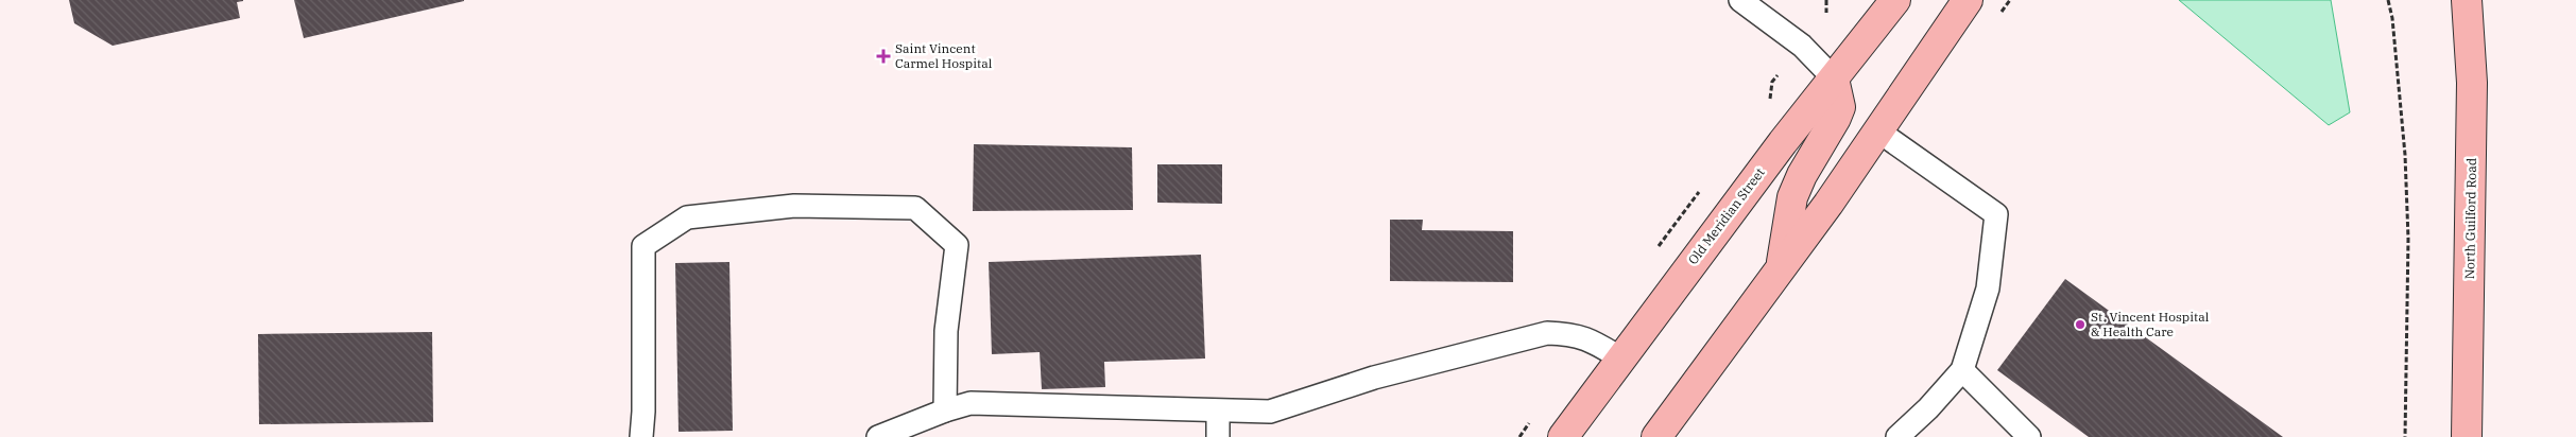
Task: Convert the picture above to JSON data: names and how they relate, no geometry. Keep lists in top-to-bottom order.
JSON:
{
  "streets": {
    "main road": ["Old Meridian Street", "North Guilford Road"]
  },
  "places": {
    "health": ["Saint Vincent Carmel Hospital"],
    "other": ["St. Vincent Hospital & Health Care"]
  }
}
